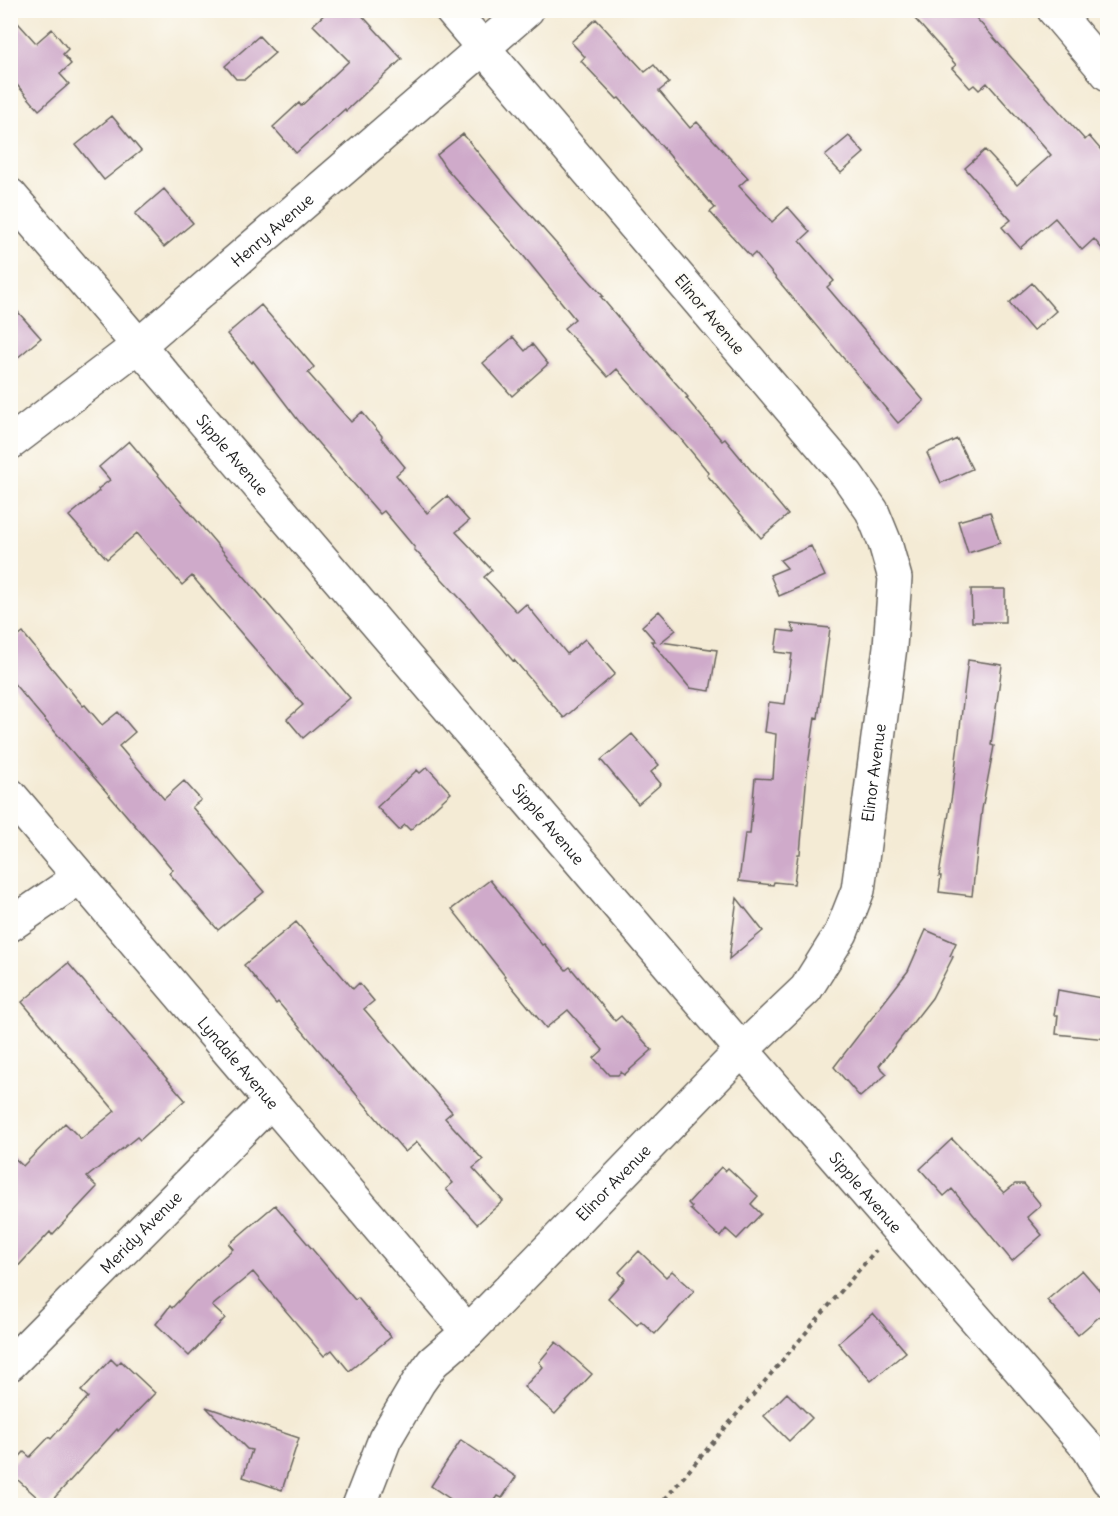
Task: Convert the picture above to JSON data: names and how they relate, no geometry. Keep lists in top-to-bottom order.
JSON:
{
  "streets": {
    "street": [
      "Henry Avenue",
      "Elinor Avenue",
      "Sipple Avenue",
      "Lyndale Avenue",
      "Meridy Avenue"
    ]
  },
  "crossings": [
    ["Henry Avenue", "Elinor Avenue"],
    ["Henry Avenue", "Sipple Avenue"],
    ["Elinor Avenue", "Sipple Avenue"],
    ["Elinor Avenue", "Lyndale Avenue"],
    ["Lyndale Avenue", "Meridy Avenue"]
  ]
}
